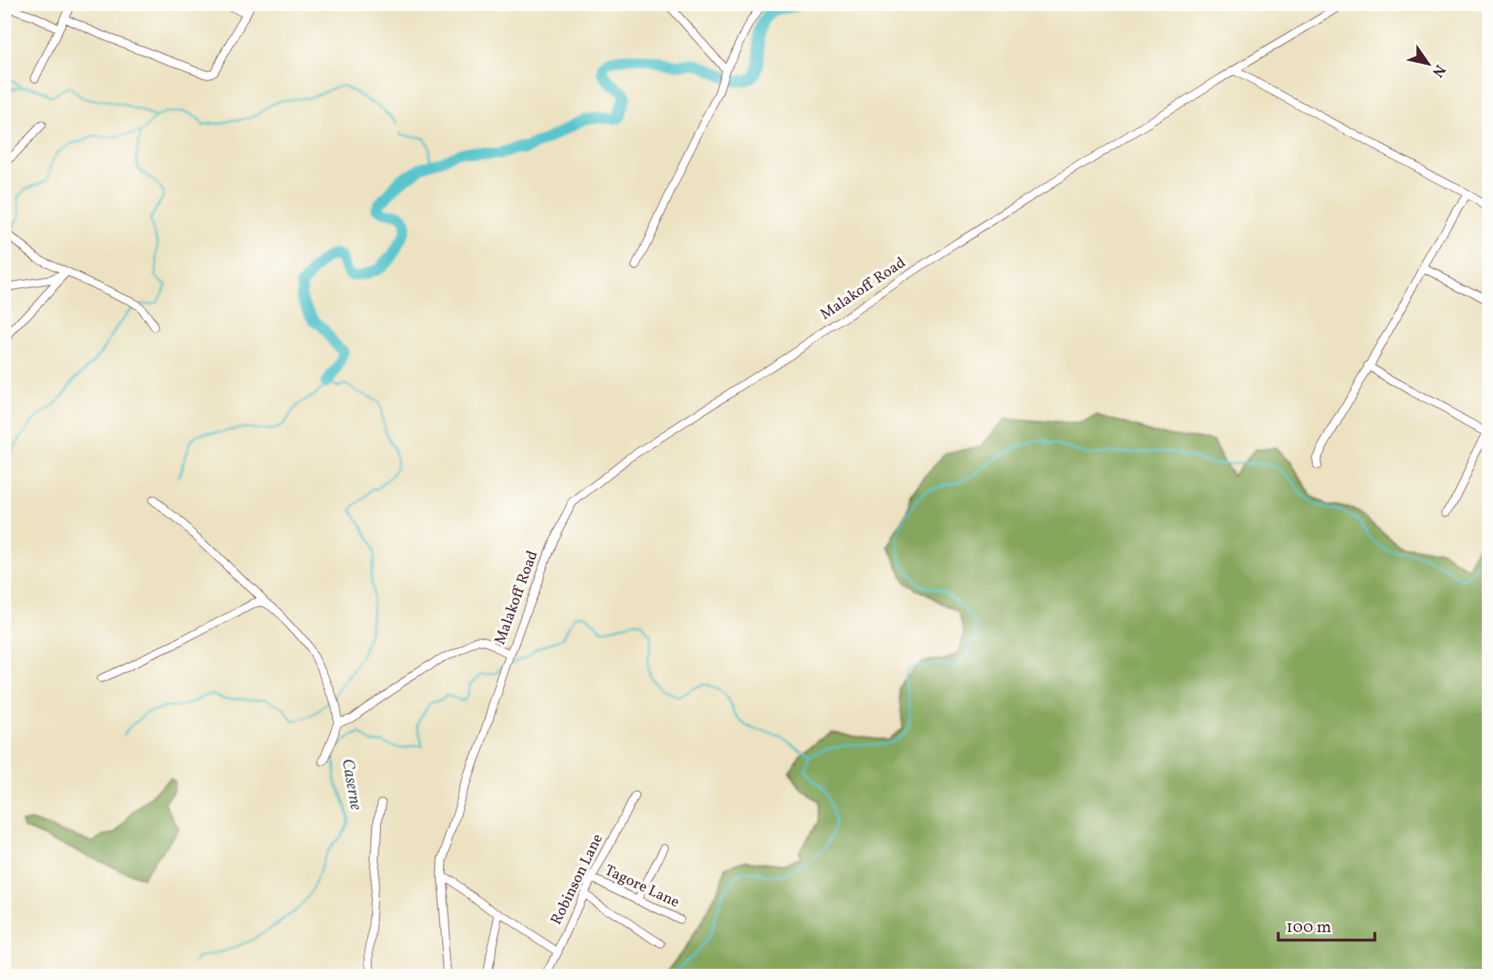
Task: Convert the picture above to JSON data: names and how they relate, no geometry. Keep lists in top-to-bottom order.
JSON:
{
  "streets": {
    "street": ["Malakoff Road", "Robinson Lane", "Tagore Lane"]
  },
  "crossings": [
    ["Robinson Lane", "Tagore Lane"]
  ],
  "water": ["Caserne"],
  "scale_bar": "100 m",
  "north": "bottom right"
}
